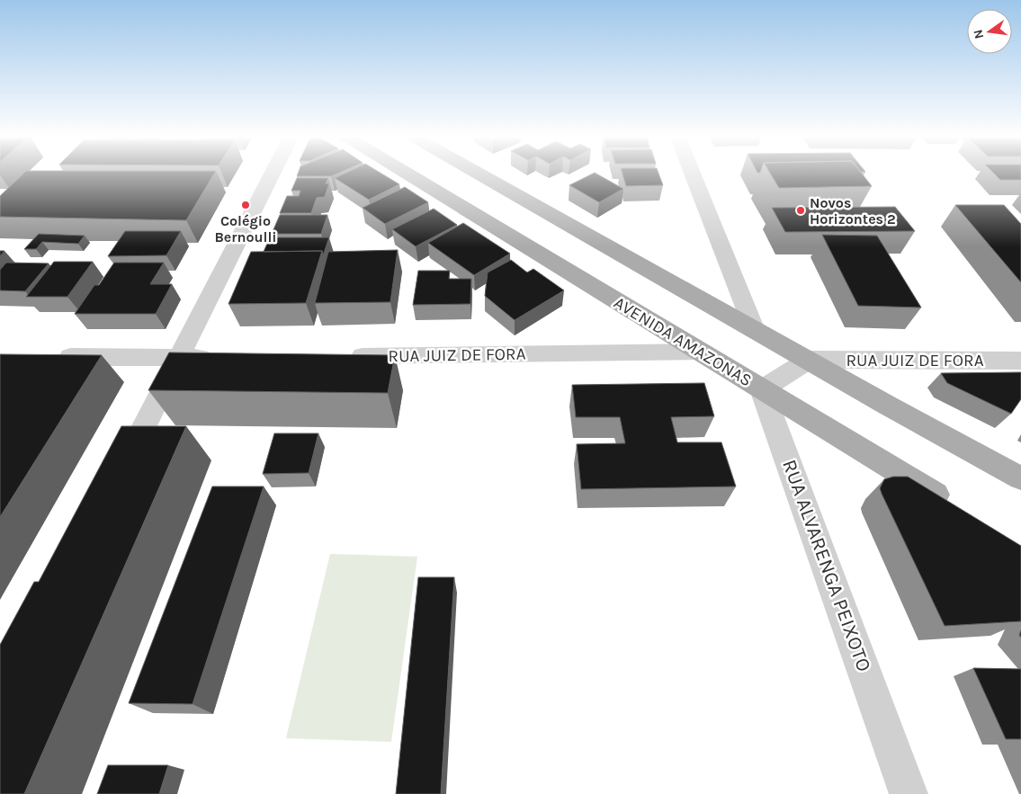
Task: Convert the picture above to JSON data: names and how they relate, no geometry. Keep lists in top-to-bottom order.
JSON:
{
  "streets": {
    "main road": ["AVENIDA AMAZONAS"],
    "street": ["RUA JUIZ DE FORA", "RUA ALVARENGA PEIXOTO"]
  },
  "crossings": [
    ["AVENIDA AMAZONAS", "RUA JUIZ DE FORA"],
    ["AVENIDA AMAZONAS", "RUA ALVARENGA PEIXOTO"]
  ],
  "places": ["Colégio Bernoulli", "Novos Horizontes 2"],
  "north": "left"
}
